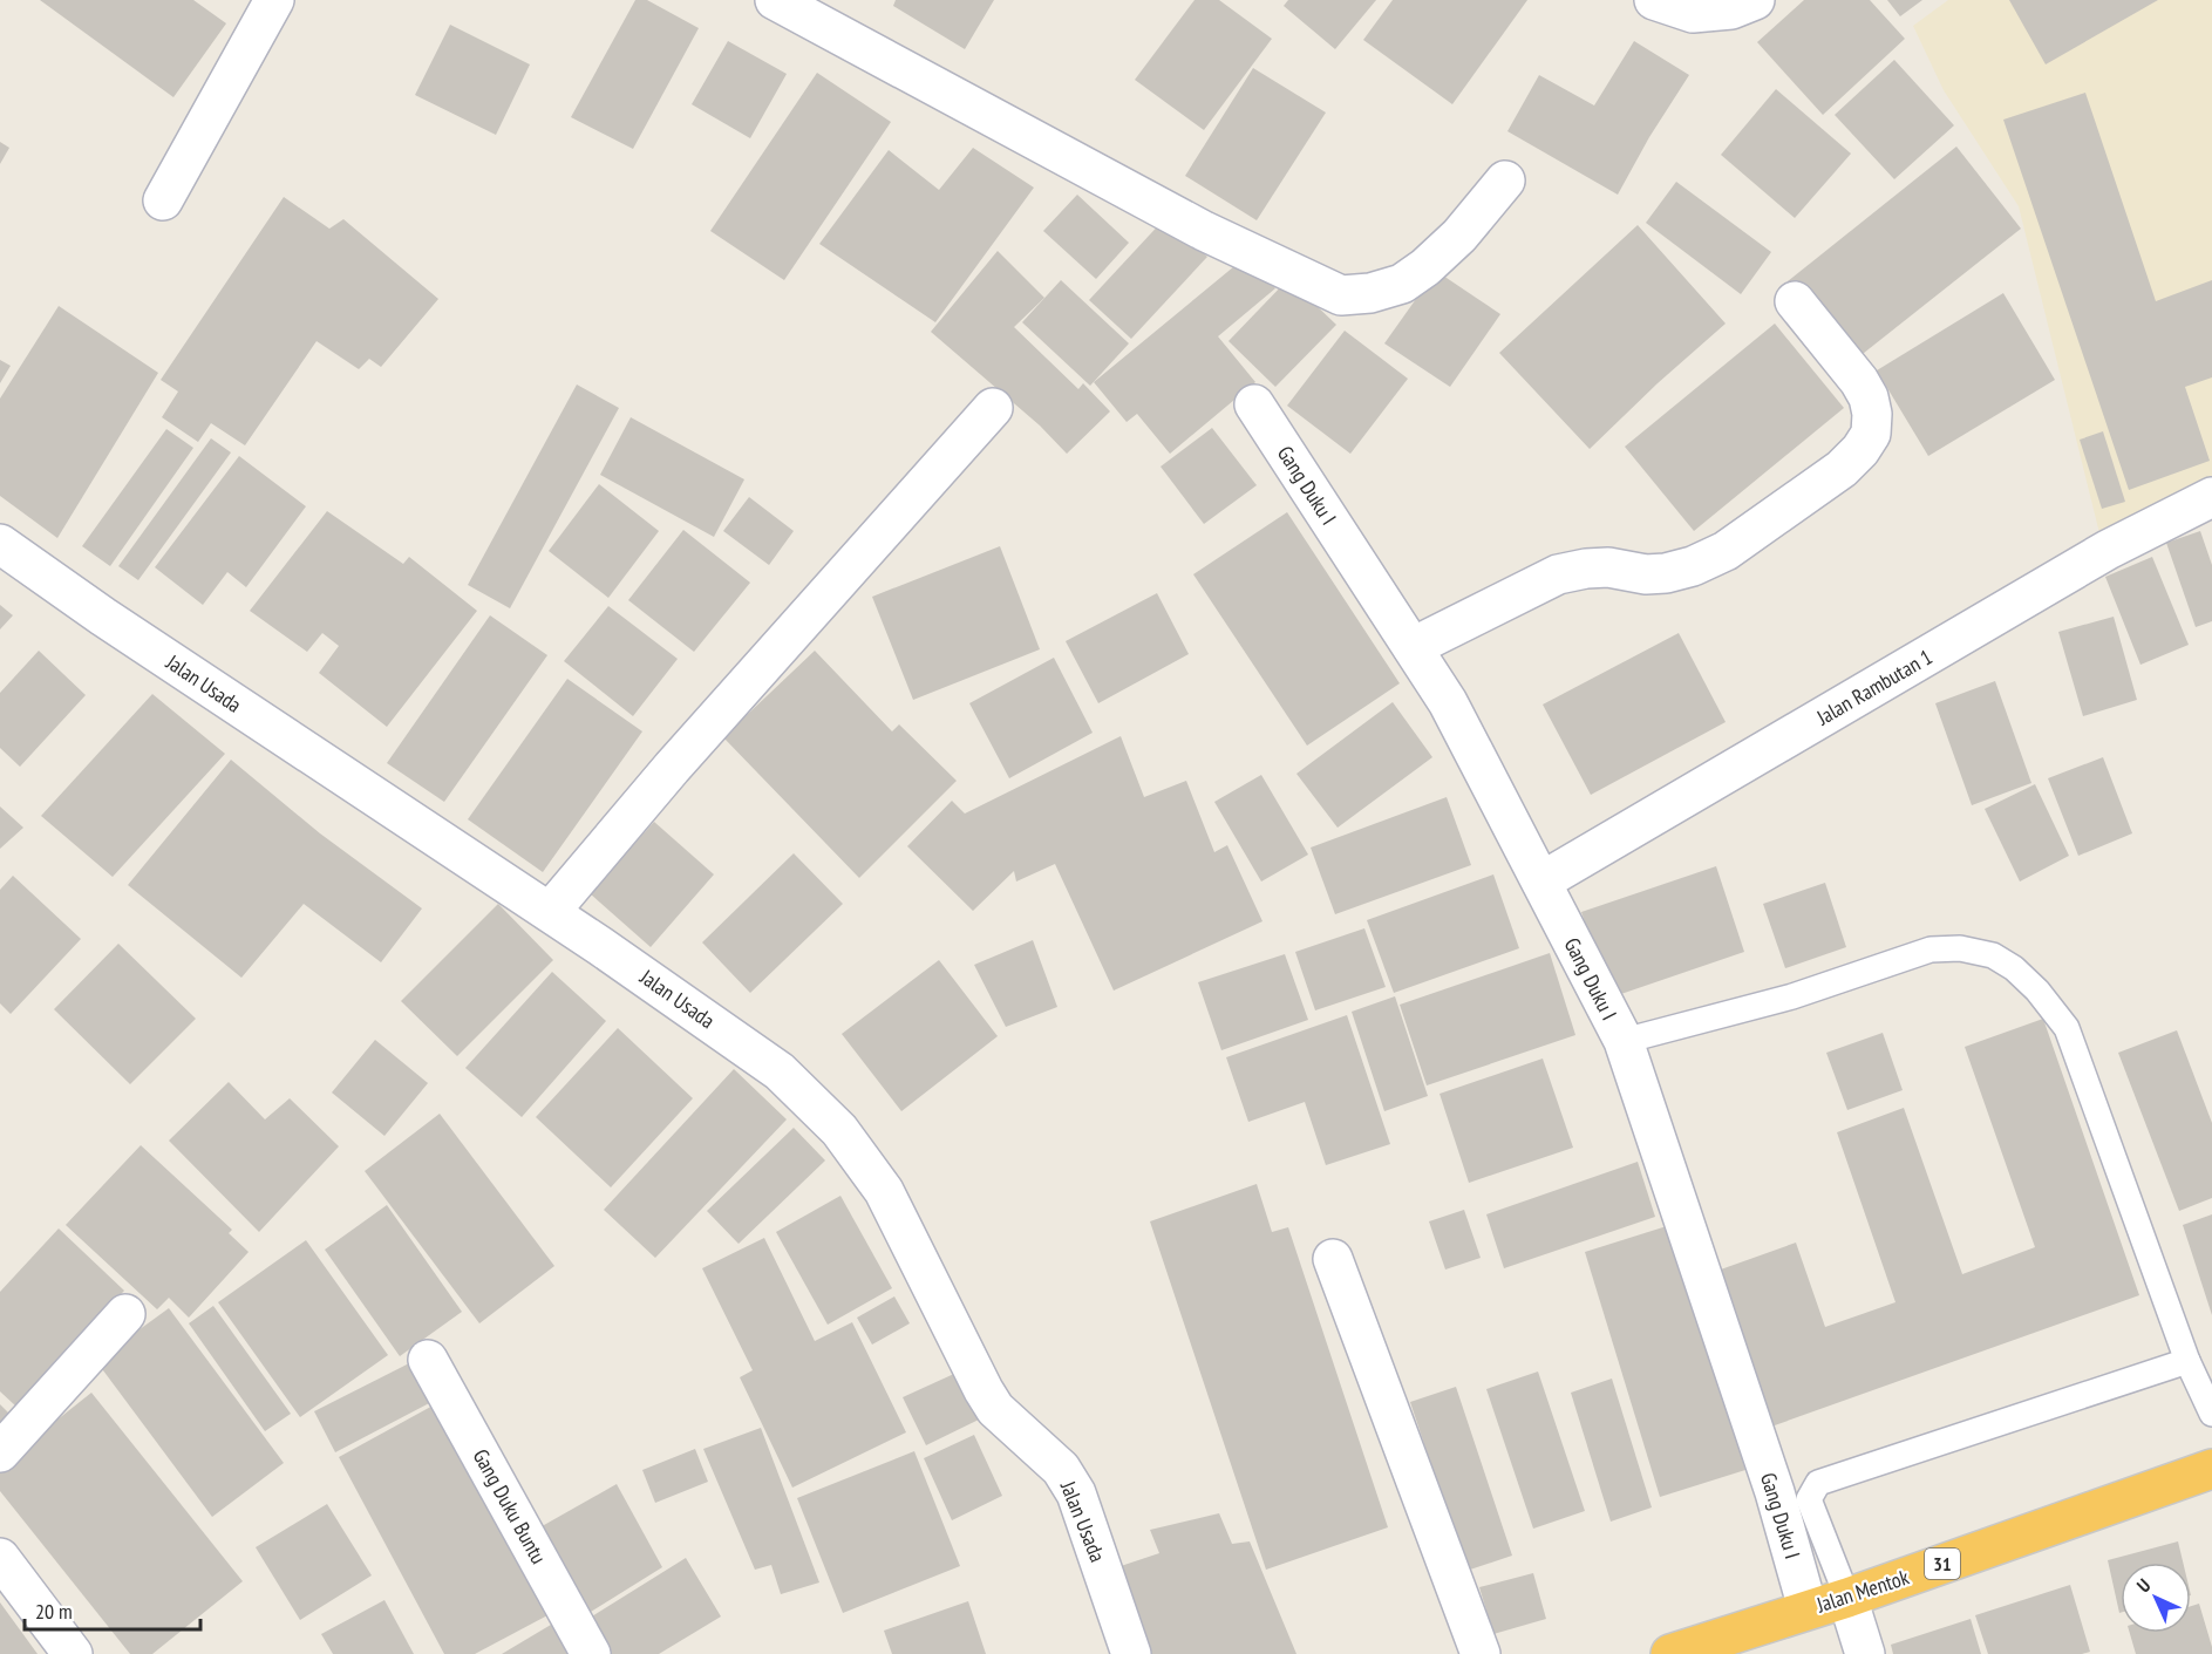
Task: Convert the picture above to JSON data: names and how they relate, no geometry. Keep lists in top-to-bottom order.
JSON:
{
  "streets": {
    "highway": ["31", "Jalan Mentok"],
    "street": [
      "Gang Duku I",
      "Jalan Usada",
      "Jalan Rambutan 1",
      "Gang Duku Buntu"
    ]
  },
  "crossings": [
    ["Gang Duku I", "Jalan Rambutan 1"],
    ["Gang Duku I", "Jalan Mentok"]
  ],
  "scale_bar": "20 m",
  "north": "top left"
}
